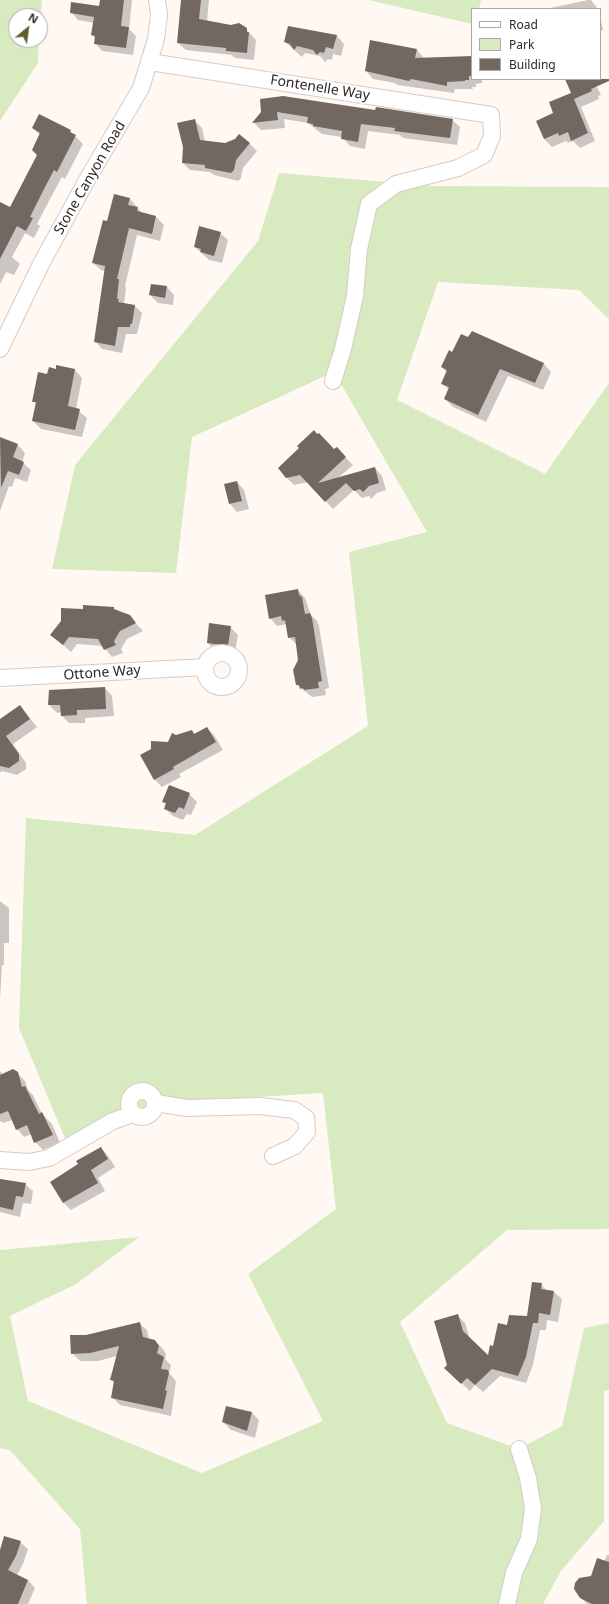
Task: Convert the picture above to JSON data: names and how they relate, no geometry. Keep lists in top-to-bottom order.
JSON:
{
  "streets": {
    "street": ["Fontenelle Way", "Stone Canyon Road", "Ottone Way"]
  },
  "crossings": [
    ["Fontenelle Way", "Stone Canyon Road"]
  ],
  "legend": ["Road", "Park", "Building"],
  "north": "top right"
}
